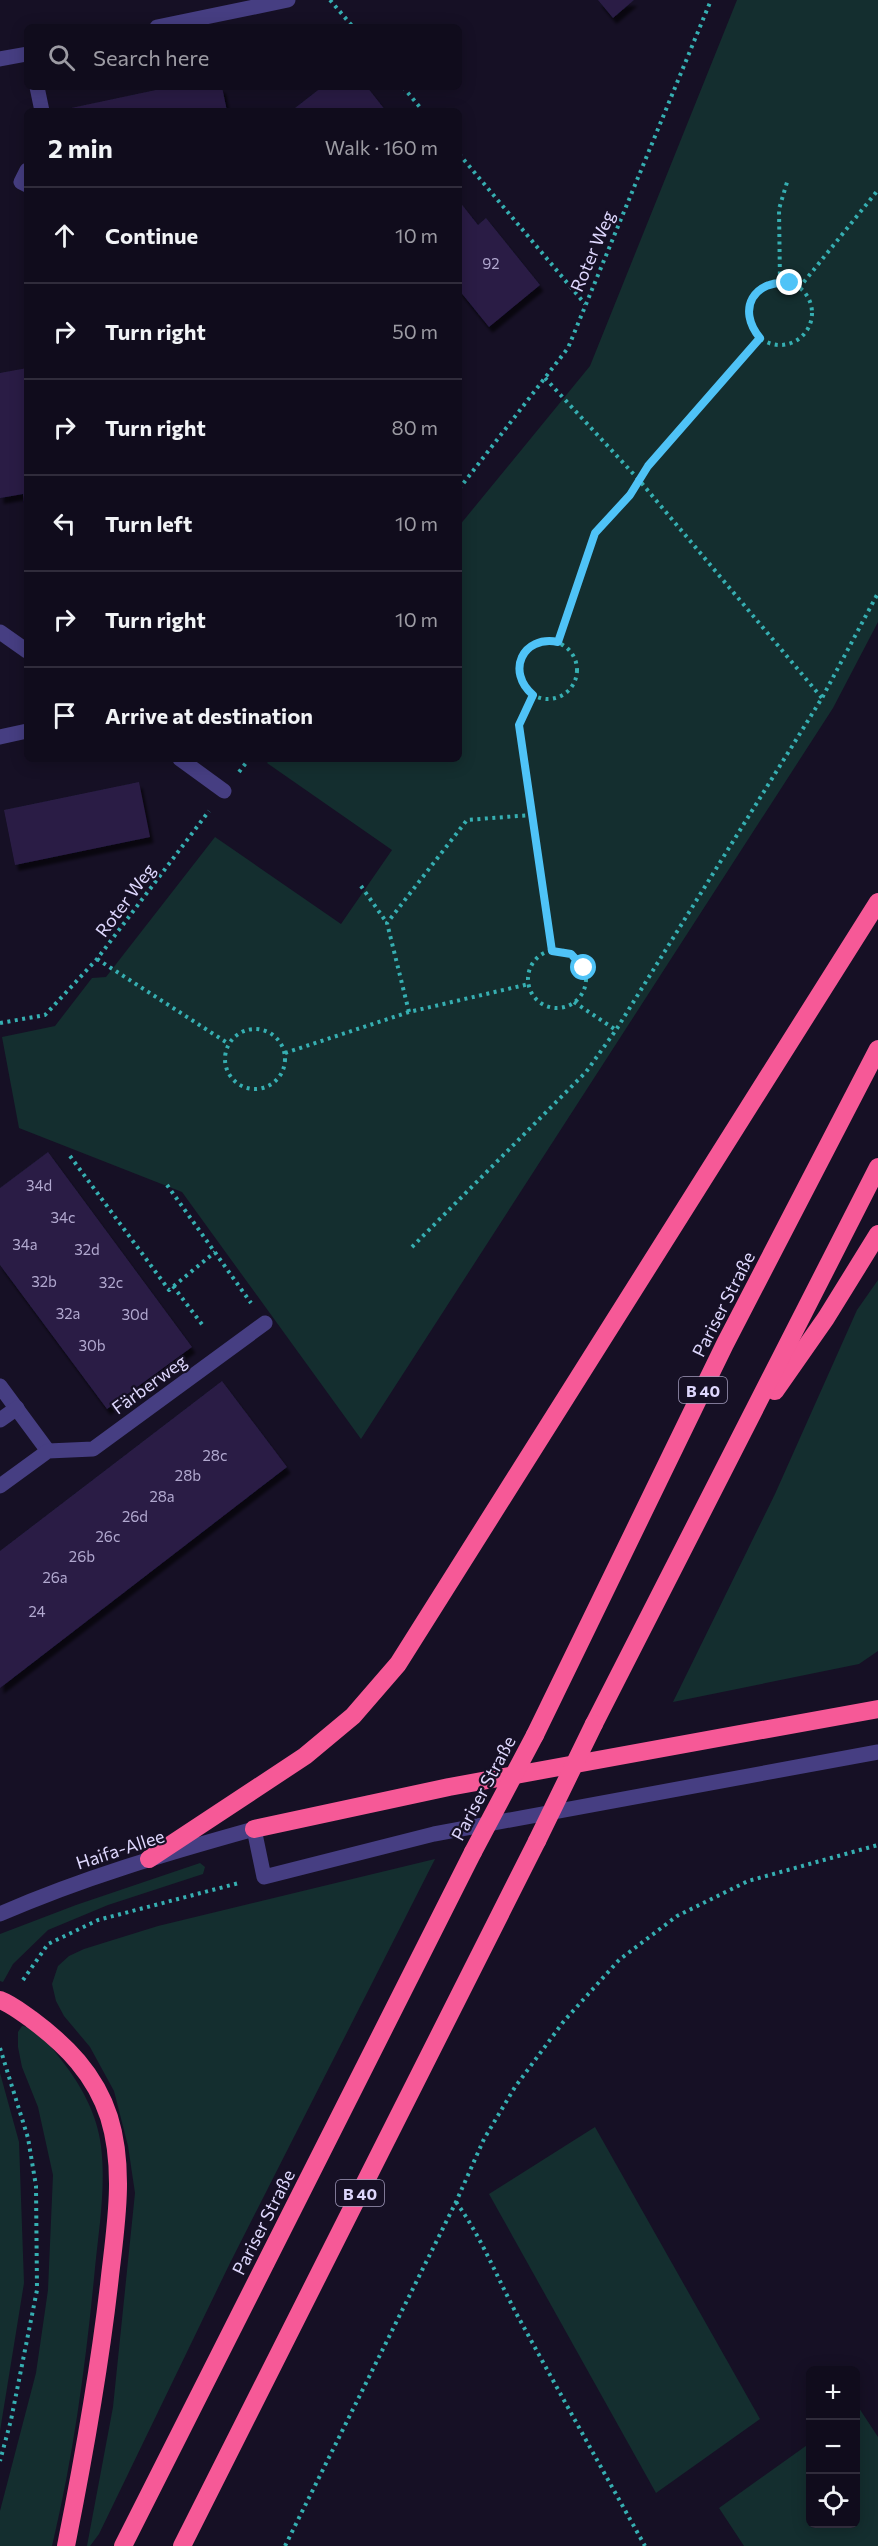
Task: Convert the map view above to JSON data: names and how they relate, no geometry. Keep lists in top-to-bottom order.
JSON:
{
  "streets": {
    "highway": ["Pariser Straße", "B 40"],
    "street": ["Färberweg", "Haifa-Allee"],
    "path": ["Roter Weg"]
  },
  "house_numbers": [
    "92",
    "34d",
    "34c",
    "34a",
    "32d",
    "32b",
    "32c",
    "32a",
    "30d",
    "30b",
    "28c",
    "28b",
    "28a",
    "26d",
    "26c",
    "26b",
    "26a",
    "24"
  ],
  "page": {
    "search": "Search here",
    "heading": ["2 min", "Walk · 160 m"],
    "list": [
      ["Continue", "10 m"],
      ["Turn right", "50 m"],
      ["Turn right", "80 m"],
      ["Turn left", "10 m"],
      ["Turn right", "10 m"],
      "Arrive at destination"
    ],
    "map_buttons": ["+", "−"]
  }
}
